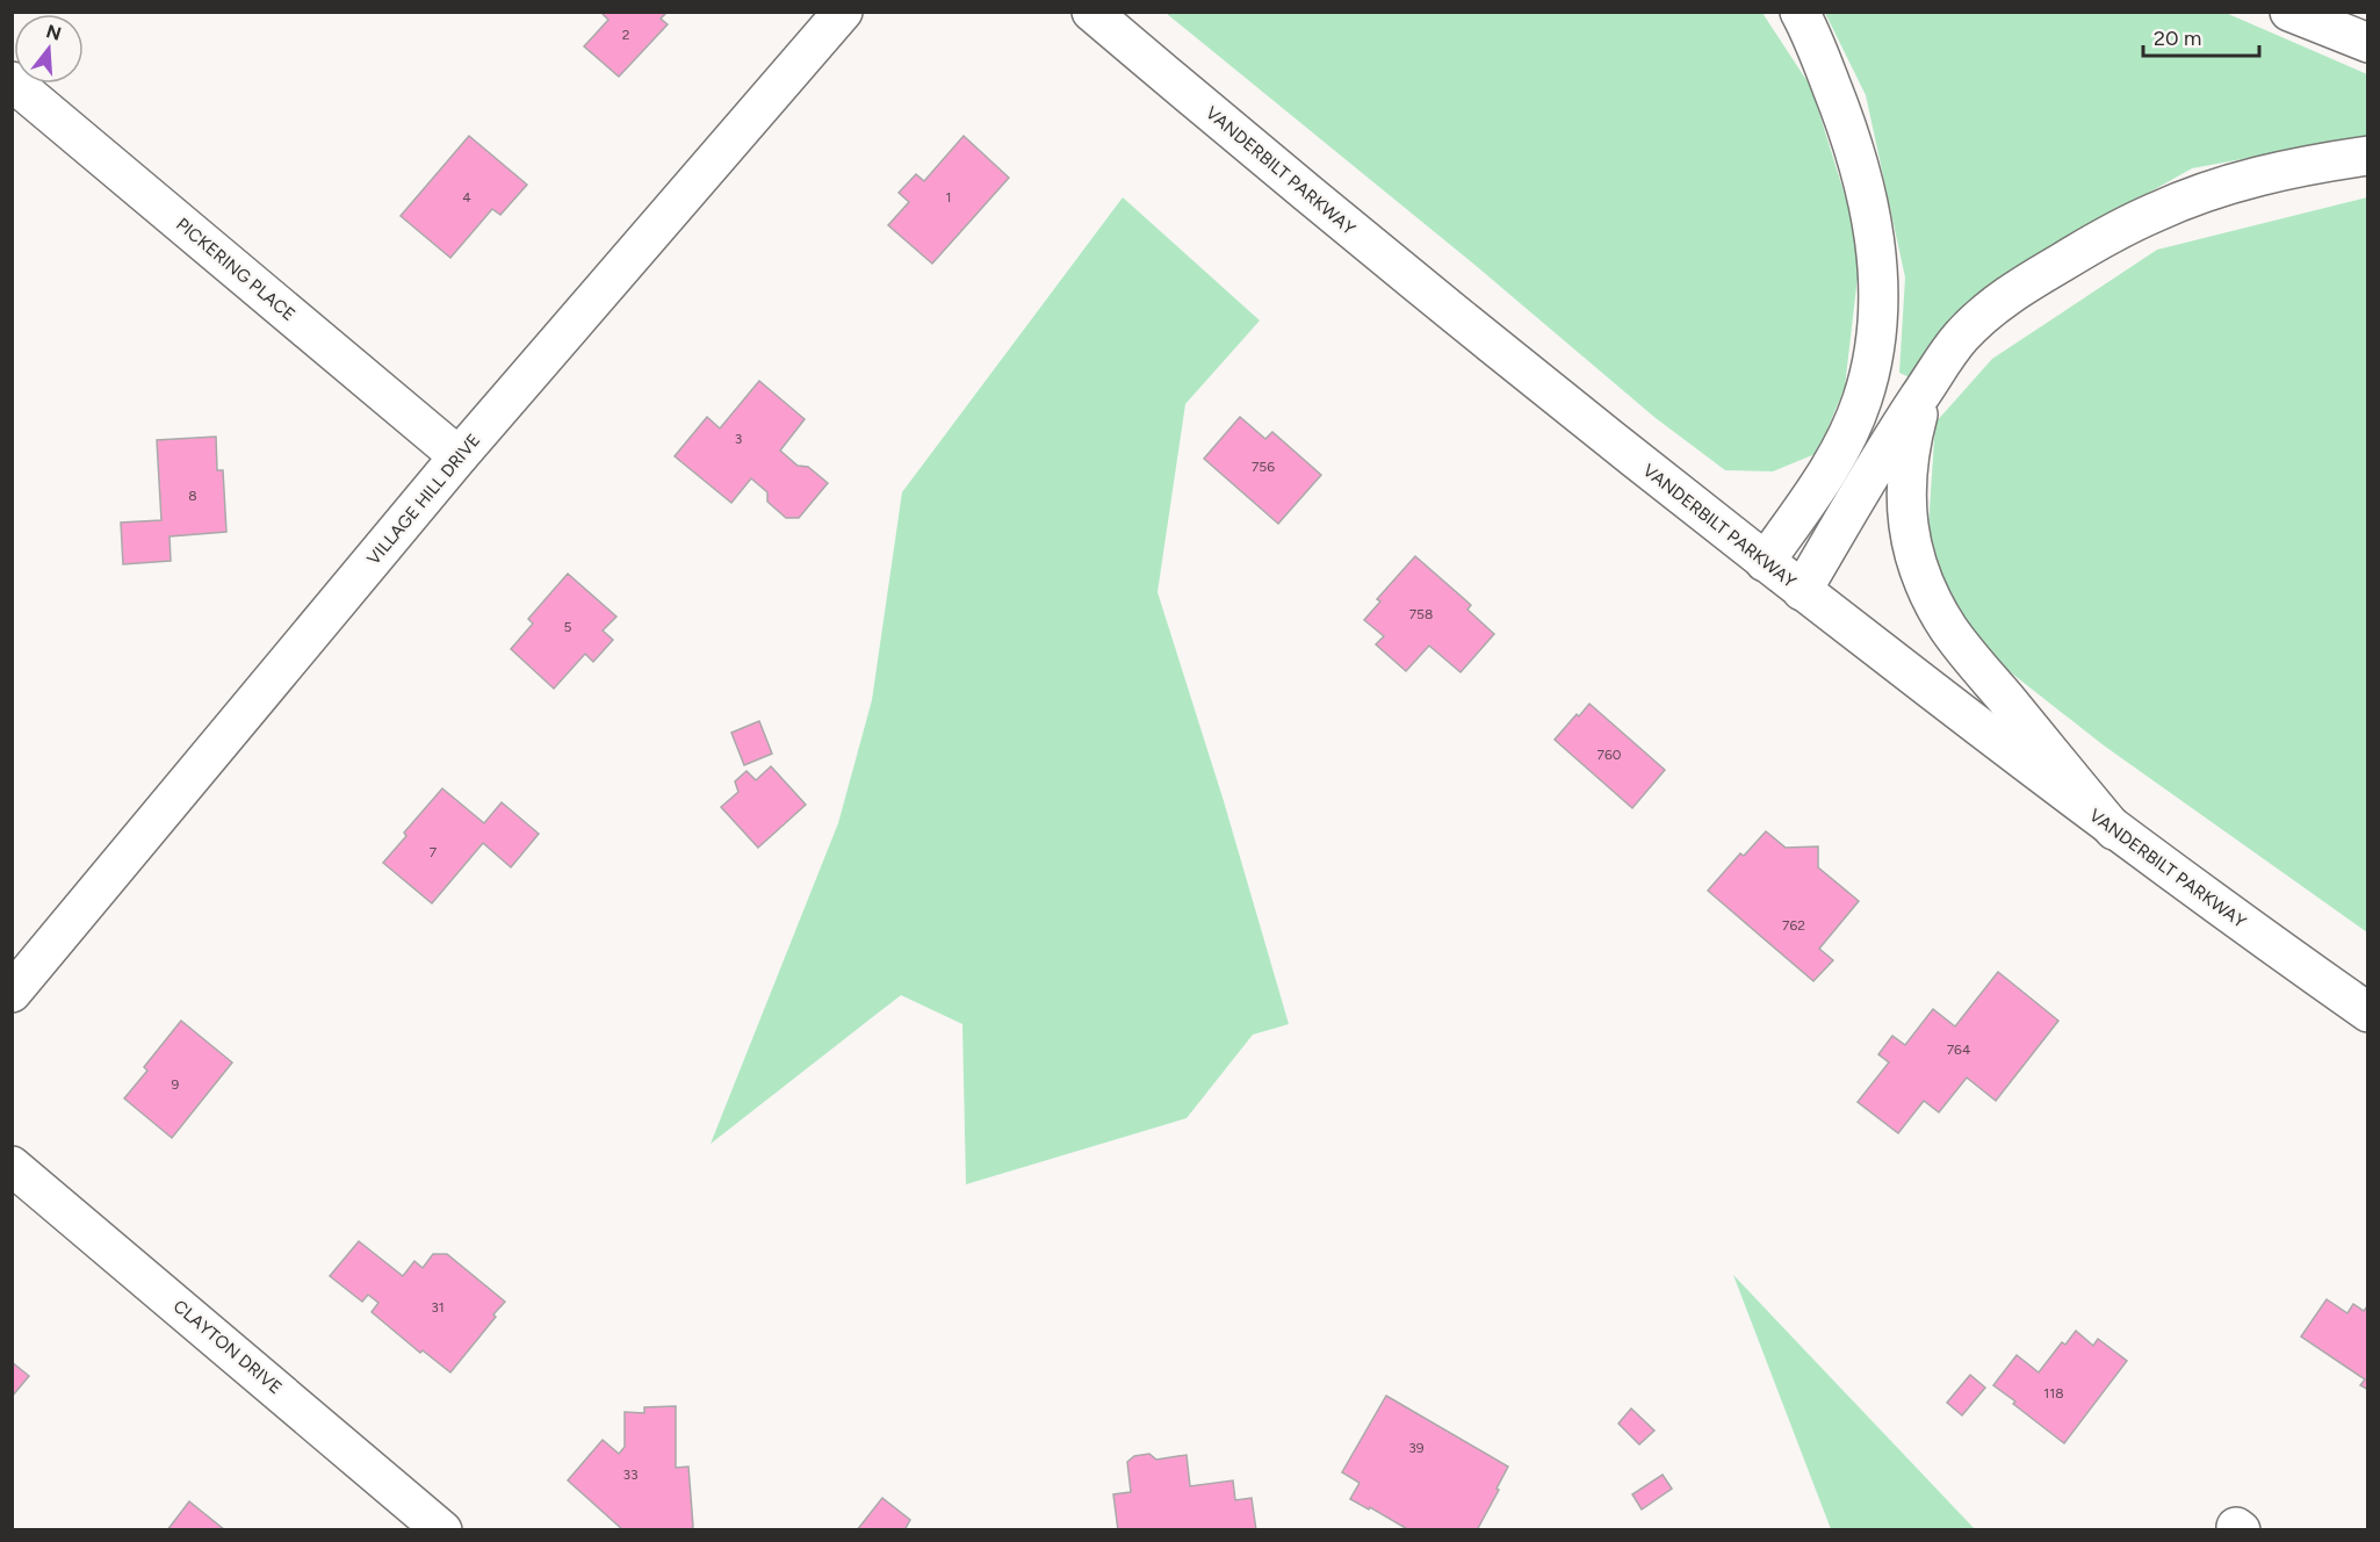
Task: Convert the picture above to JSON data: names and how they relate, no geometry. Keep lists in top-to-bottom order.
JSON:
{
  "streets": {
    "main road": [
      "VANDERBILT PARKWAY",
      "PICKERING PLACE",
      "VILLAGE HILL DRIVE",
      "CLAYTON DRIVE"
    ]
  },
  "crossings": [
    ["PICKERING PLACE", "VILLAGE HILL DRIVE"]
  ],
  "house_numbers": [
    "2",
    "4",
    "1",
    "3",
    "756",
    "8",
    "758",
    "5",
    "760",
    "7",
    "762",
    "764",
    "9",
    "31",
    "118",
    "39",
    "33"
  ],
  "scale_bar": "20 m",
  "north": "top"
}
